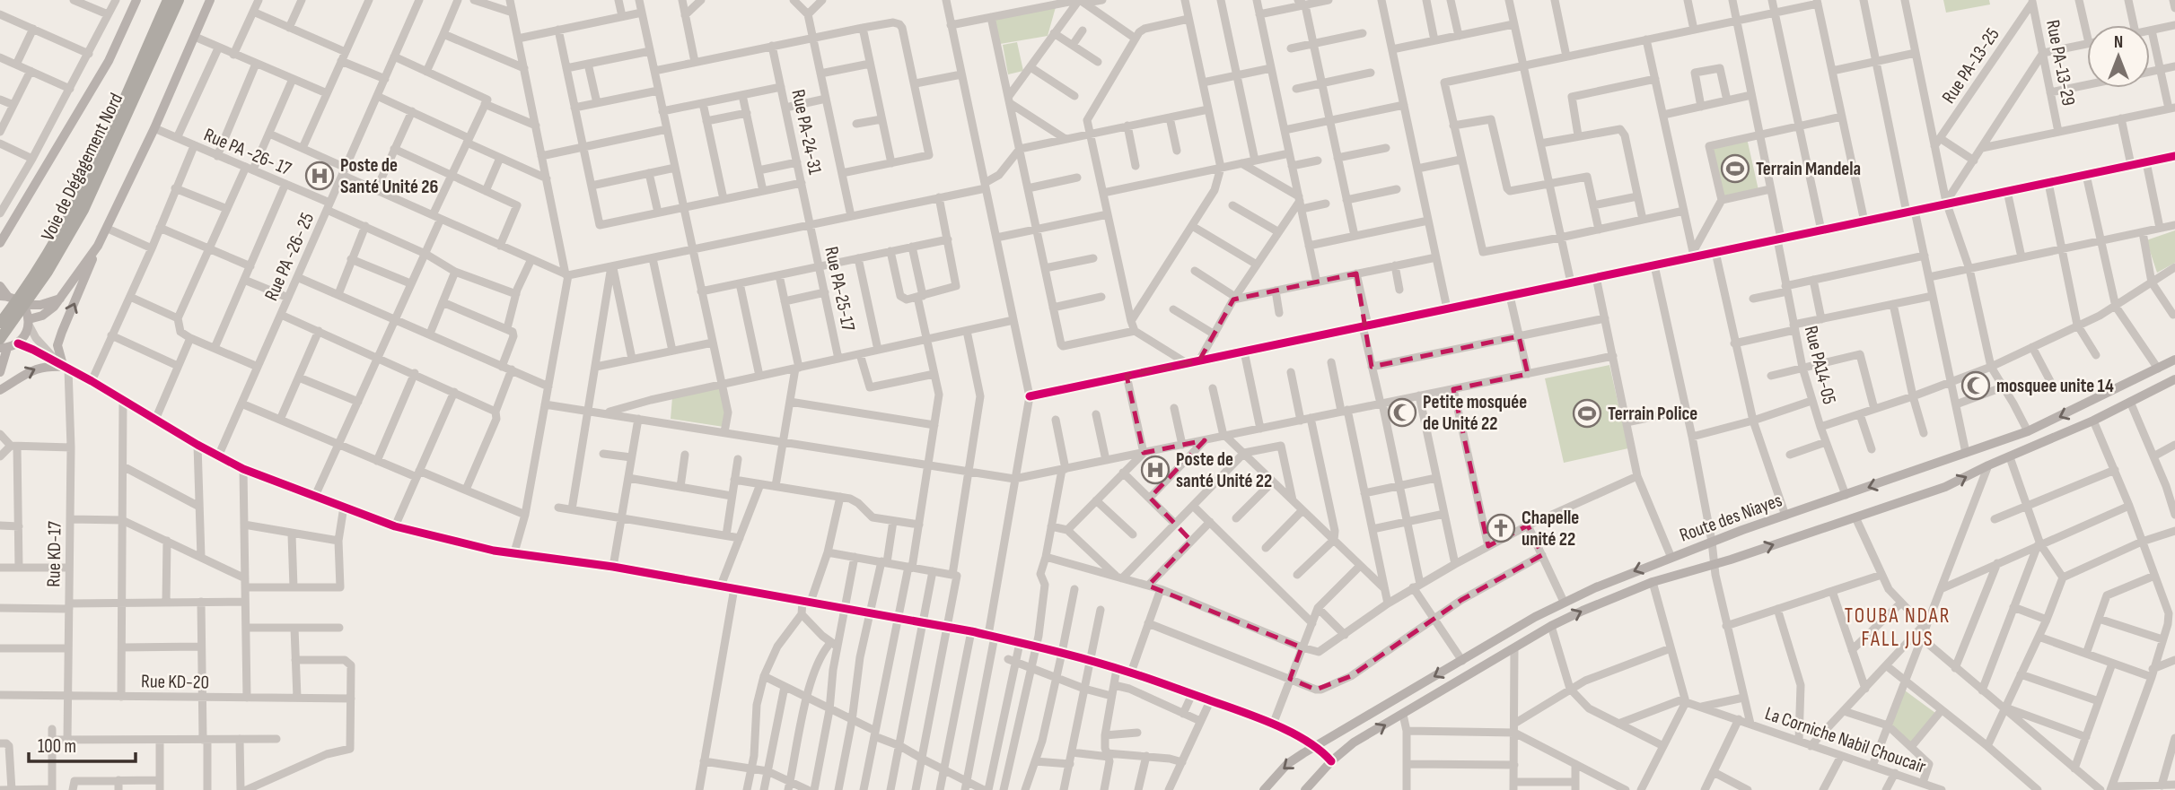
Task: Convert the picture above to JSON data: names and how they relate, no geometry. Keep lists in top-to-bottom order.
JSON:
{
  "streets": {
    "highway": ["Voie de Dégagement Nord"],
    "main road": ["Route des Niayes"],
    "street": [
      "Rue PA-13-29",
      "Rue PA-13-25",
      "Rue PA-24-31",
      "Rue PA -26- 17",
      "Rue PA -26- 25",
      "Rue PA-25-17",
      "Rue PA14-05",
      "Rue KD-17",
      "Rue KD-20",
      "La Corniche Nabil Choucair"
    ]
  },
  "crossings": [
    ["Rue PA-13-29", "Rue PA-13-25"],
    ["Rue PA-24-31", "Rue PA-25-17"],
    ["Rue PA -26- 17", "Rue PA -26- 25"],
    ["Rue PA14-05", "Route des Niayes"],
    ["Route des Niayes", "La Corniche Nabil Choucair"],
    ["Rue KD-17", "Rue KD-20"]
  ],
  "districts": ["TOUBA NDAR FALL JUS"],
  "places": {
    "sports": ["Terrain Mandela", "Terrain Police"],
    "hospital": ["Poste de Santé Unité 26", "Poste de santé Unité 22"],
    "mosque": ["mosquee unite 14", "Petite mosquée de Unité 22"],
    "church": ["Chapelle unité 22"]
  },
  "scale_bar": "100 m",
  "north": "top"
}
